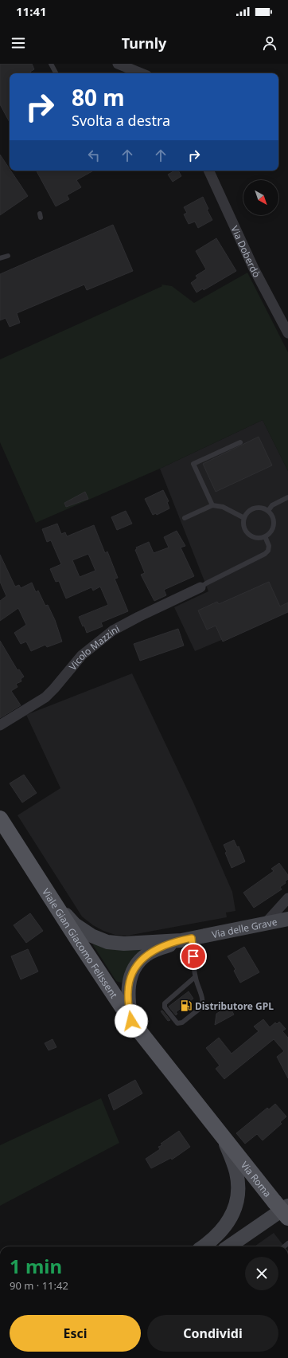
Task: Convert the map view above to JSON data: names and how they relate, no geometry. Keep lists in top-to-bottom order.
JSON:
{
  "streets": {
    "main road": ["Via delle Grave", "Viale Gian Giacomo Felissent", "Via Roma"],
    "street": ["Via Doberdò", "Vicolo Mazzini"]
  },
  "crossings": [
    ["Via delle Grave", "Viale Gian Giacomo Felissent"],
    ["Viale Gian Giacomo Felissent", "Via Roma"]
  ],
  "places": {
    "fuel station": ["Distributore GPL"]
  },
  "north": "bottom right",
  "page": {
    "status": "11:41",
    "header": "Turnly",
    "turn": ["80 m", "Svolta a destra"],
    "heading": ["1 min", "90 m · 11:42"],
    "buttons": ["Esci", "Condividi"]
  }
}
